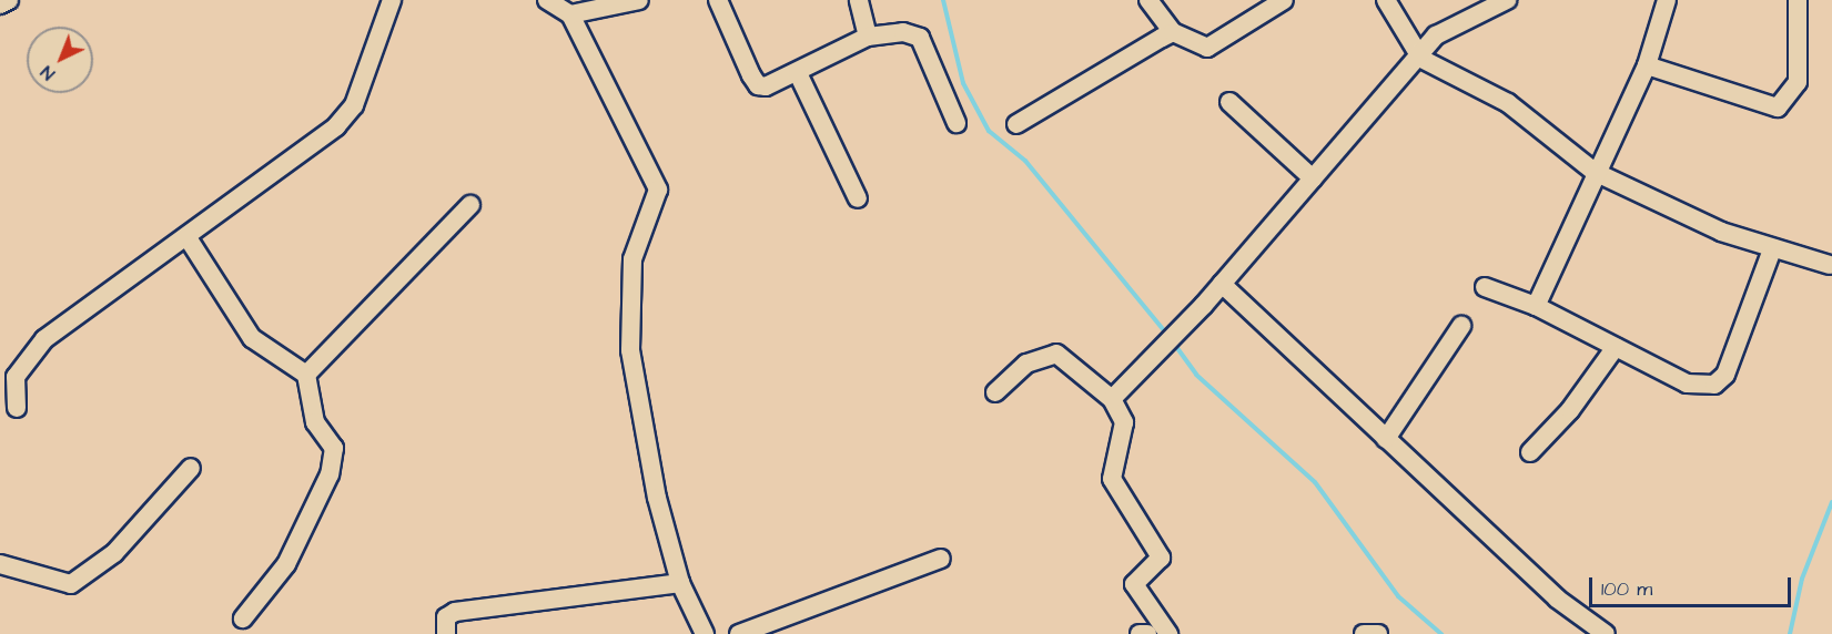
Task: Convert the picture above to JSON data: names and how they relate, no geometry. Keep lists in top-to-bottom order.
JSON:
{
  "scale_bar": "100 m",
  "north": "bottom left"
}
